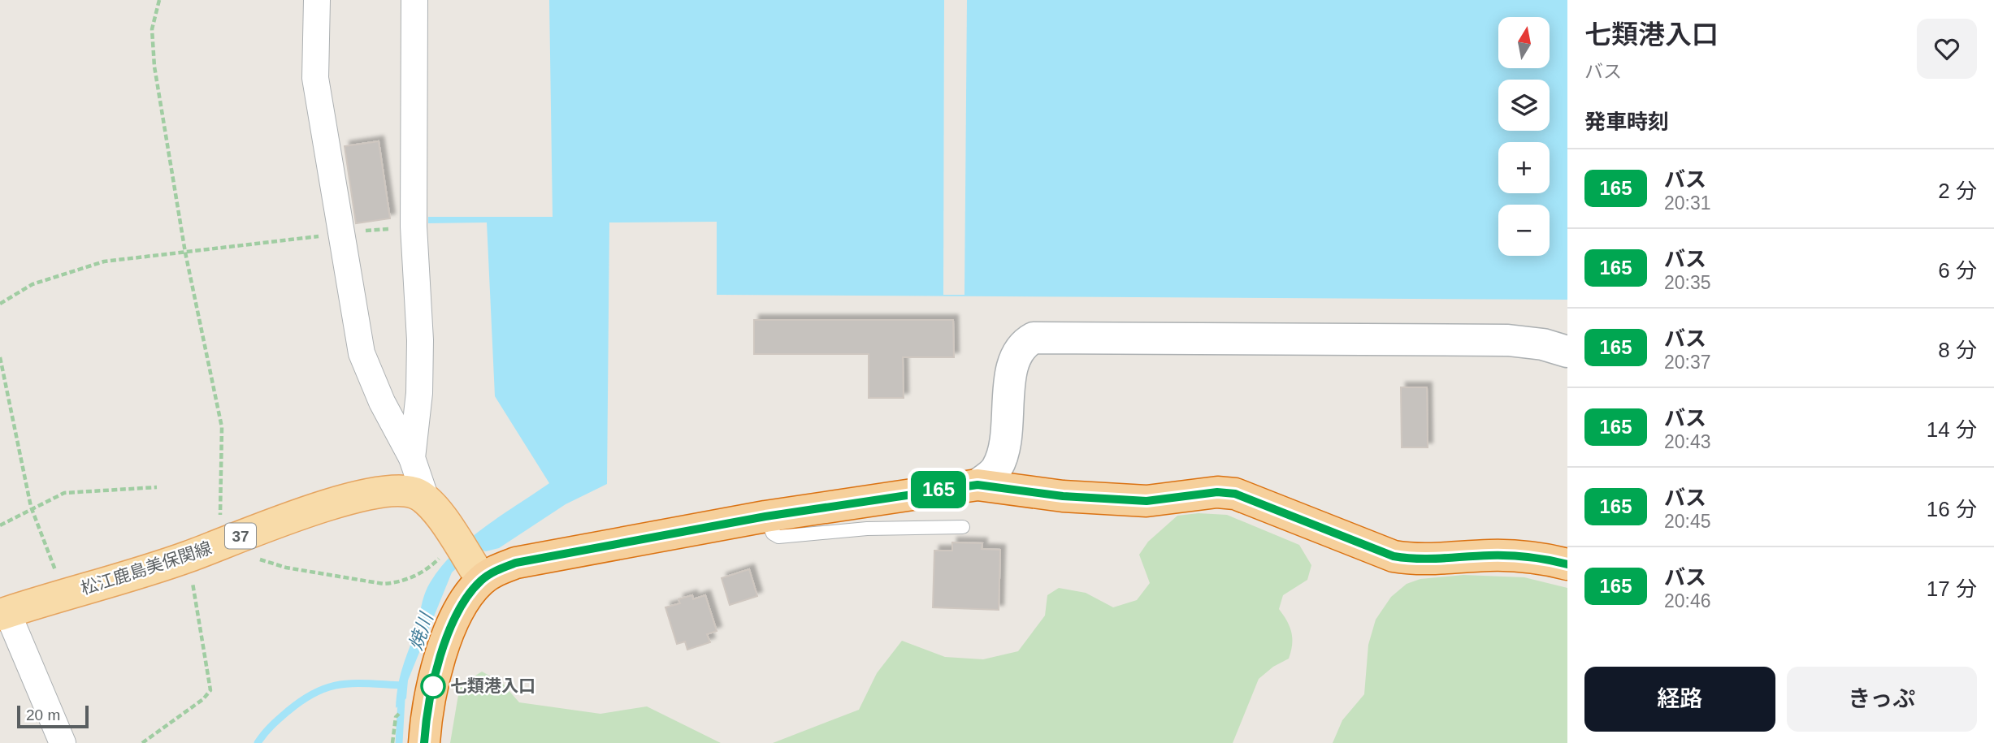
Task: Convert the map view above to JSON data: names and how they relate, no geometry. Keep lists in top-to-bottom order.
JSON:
{
  "streets": {
    "main road": ["37", "松江鹿島美保関線"]
  },
  "water": ["焼川"],
  "places": ["七類港入口"],
  "lines": ["bus line 165"],
  "scale_bar": "20 m",
  "north": "top",
  "page": {
    "on_map": "165",
    "heading": [
      ["七類港入口", "バス"],
      "発車時刻"
    ],
    "map_buttons": ["+", "−"],
    "list": [
      {
        "mark": "165",
        "name": "バス",
        "note": "20:31",
        "value": "2 分"
      },
      {
        "mark": "165",
        "name": "バス",
        "note": "20:35",
        "value": "6 分"
      },
      {
        "mark": "165",
        "name": "バス",
        "note": "20:37",
        "value": "8 分"
      },
      {
        "mark": "165",
        "name": "バス",
        "note": "20:43",
        "value": "14 分"
      },
      {
        "mark": "165",
        "name": "バス",
        "note": "20:45",
        "value": "16 分"
      },
      {
        "mark": "165",
        "name": "バス",
        "note": "20:46",
        "value": "17 分"
      }
    ],
    "buttons": ["経路", "きっぷ"],
    "scale": "20 m"
  }
}
